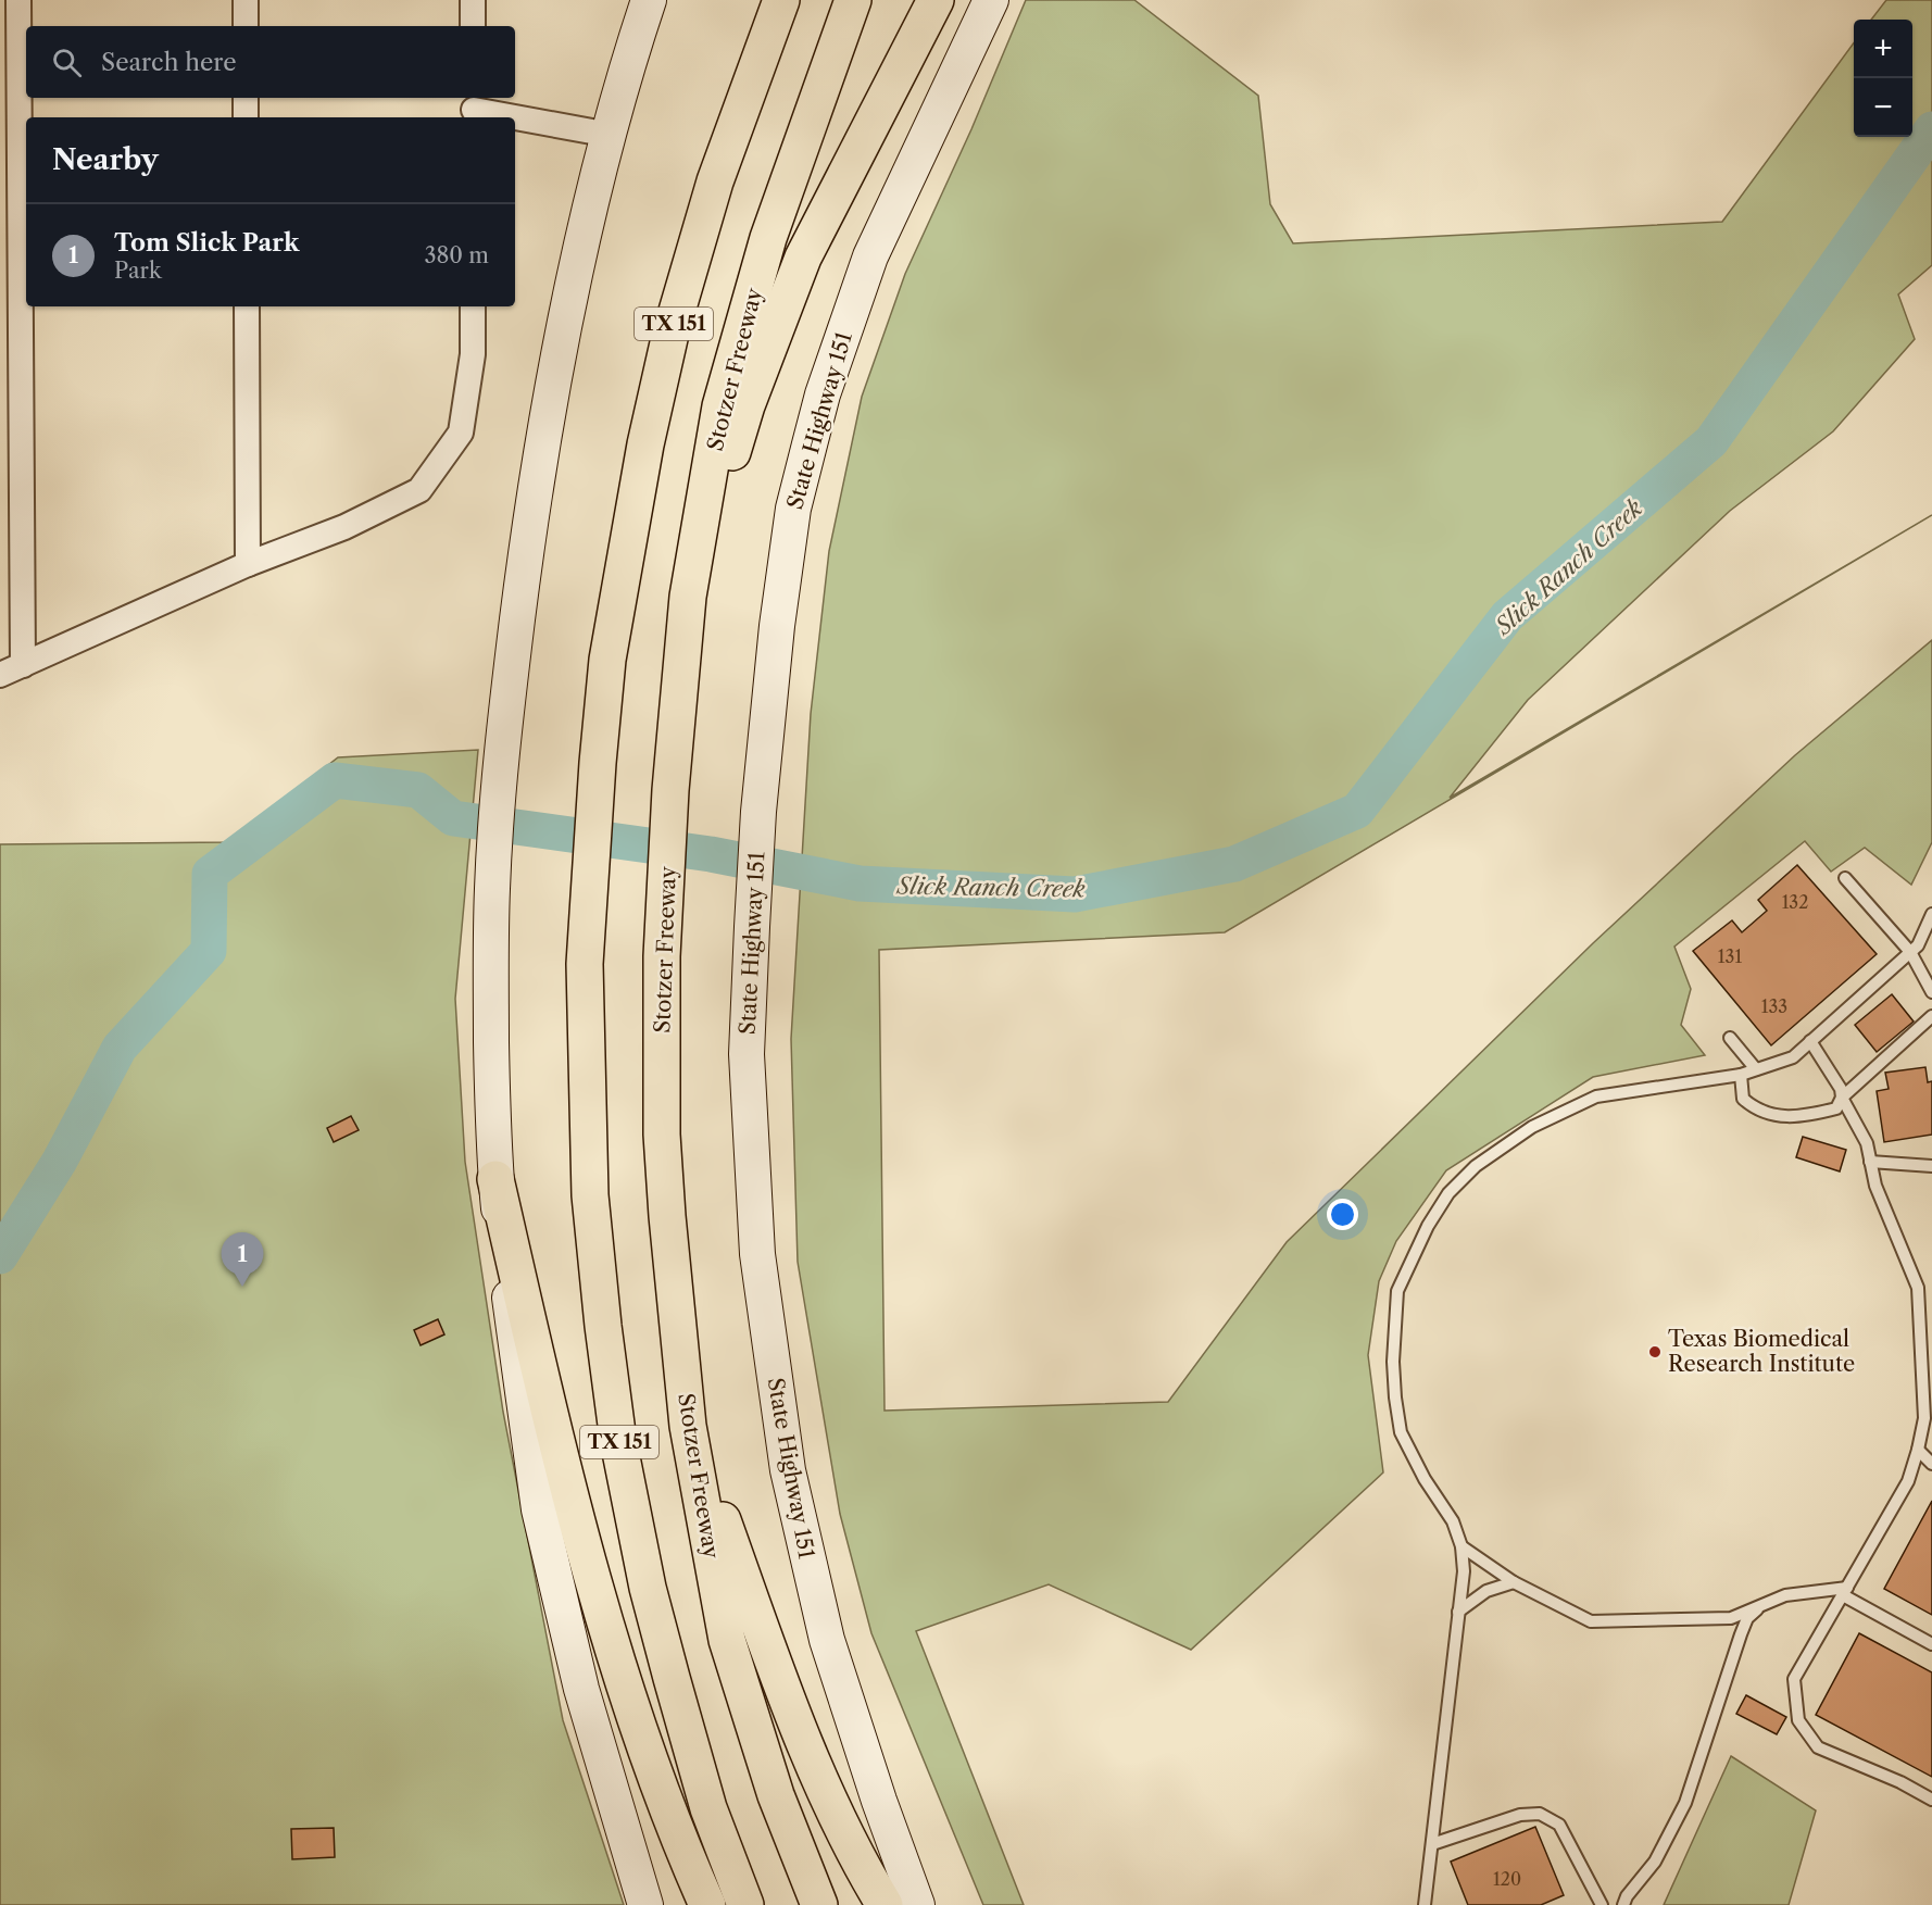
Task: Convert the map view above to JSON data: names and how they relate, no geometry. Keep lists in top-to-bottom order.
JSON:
{
  "streets": {
    "highway": ["TX 151", "Stotzer Freeway"],
    "main road": ["State Highway 151"]
  },
  "water": ["Slick Ranch Creek"],
  "places": ["Texas Biomedical Research Institute"],
  "house_numbers": [
    "132",
    "131",
    "133",
    "120"
  ],
  "page": {
    "map_buttons": ["+", "−"],
    "search": "Search here",
    "heading": "Nearby",
    "list": [
      {
        "mark": "1",
        "name": "Tom Slick Park",
        "note": "Park",
        "value": "380 m"
      }
    ],
    "pins": "1"
  }
}
